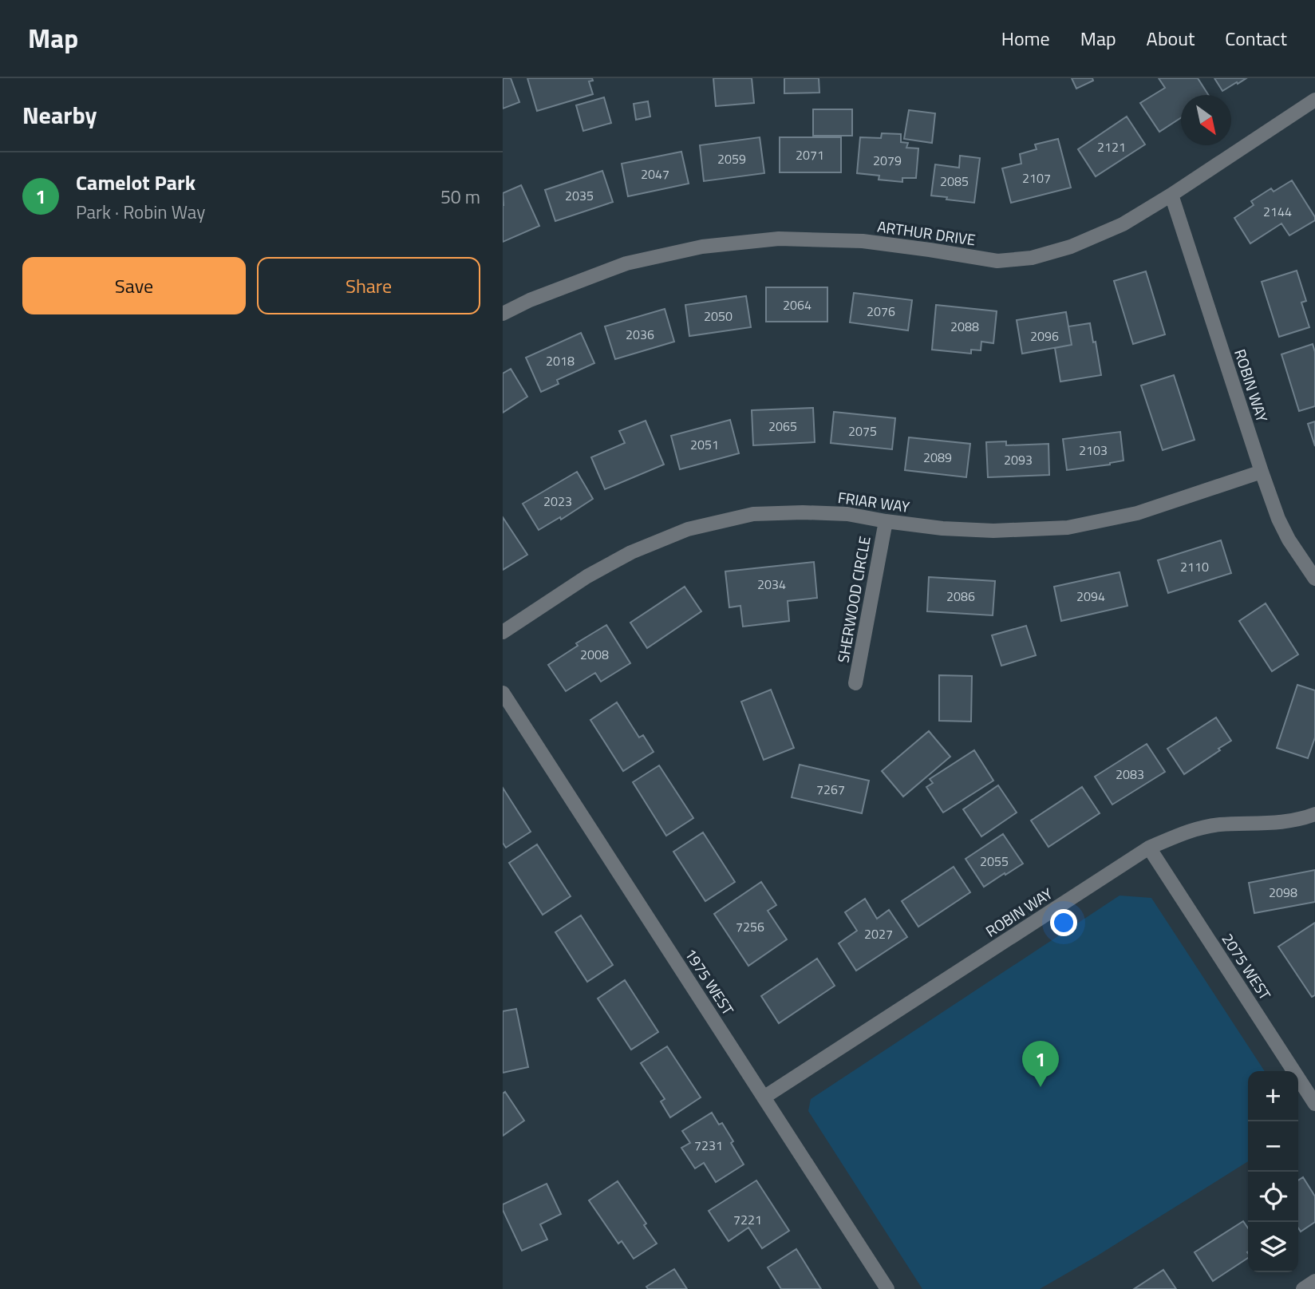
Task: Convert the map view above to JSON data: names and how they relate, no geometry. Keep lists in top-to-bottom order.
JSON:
{
  "streets": {
    "street": [
      "ARTHUR DRIVE",
      "ROBIN WAY",
      "FRIAR WAY",
      "SHERWOOD CIRCLE",
      "2075 WEST",
      "1975 WEST"
    ]
  },
  "crossings": [
    ["ARTHUR DRIVE", "ROBIN WAY"],
    ["ROBIN WAY", "FRIAR WAY"],
    ["ROBIN WAY", "2075 WEST"],
    ["ROBIN WAY", "1975 WEST"],
    ["FRIAR WAY", "SHERWOOD CIRCLE"]
  ],
  "house_numbers": [
    "2121",
    "2071",
    "2059",
    "2079",
    "2047",
    "2107",
    "2085",
    "2035",
    "2144",
    "2064",
    "2076",
    "2050",
    "2088",
    "2036",
    "2096",
    "2018",
    "2065",
    "2075",
    "2051",
    "2103",
    "2089",
    "2093",
    "2023",
    "2110",
    "2034",
    "2086",
    "2094",
    "2008",
    "2083",
    "7267",
    "2055",
    "2098",
    "7256",
    "2027",
    "7231",
    "7221"
  ],
  "north": "bottom right",
  "page": {
    "header": "Map",
    "nav": [
      "Home",
      "Map",
      "About",
      "Contact"
    ],
    "heading": "Nearby",
    "list": [
      {
        "mark": "1",
        "name": "Camelot Park",
        "note": "Park · Robin Way",
        "value": "50 m"
      }
    ],
    "buttons": ["Save", "Share"],
    "pins": "1",
    "map_buttons": ["+", "−"]
  }
}
